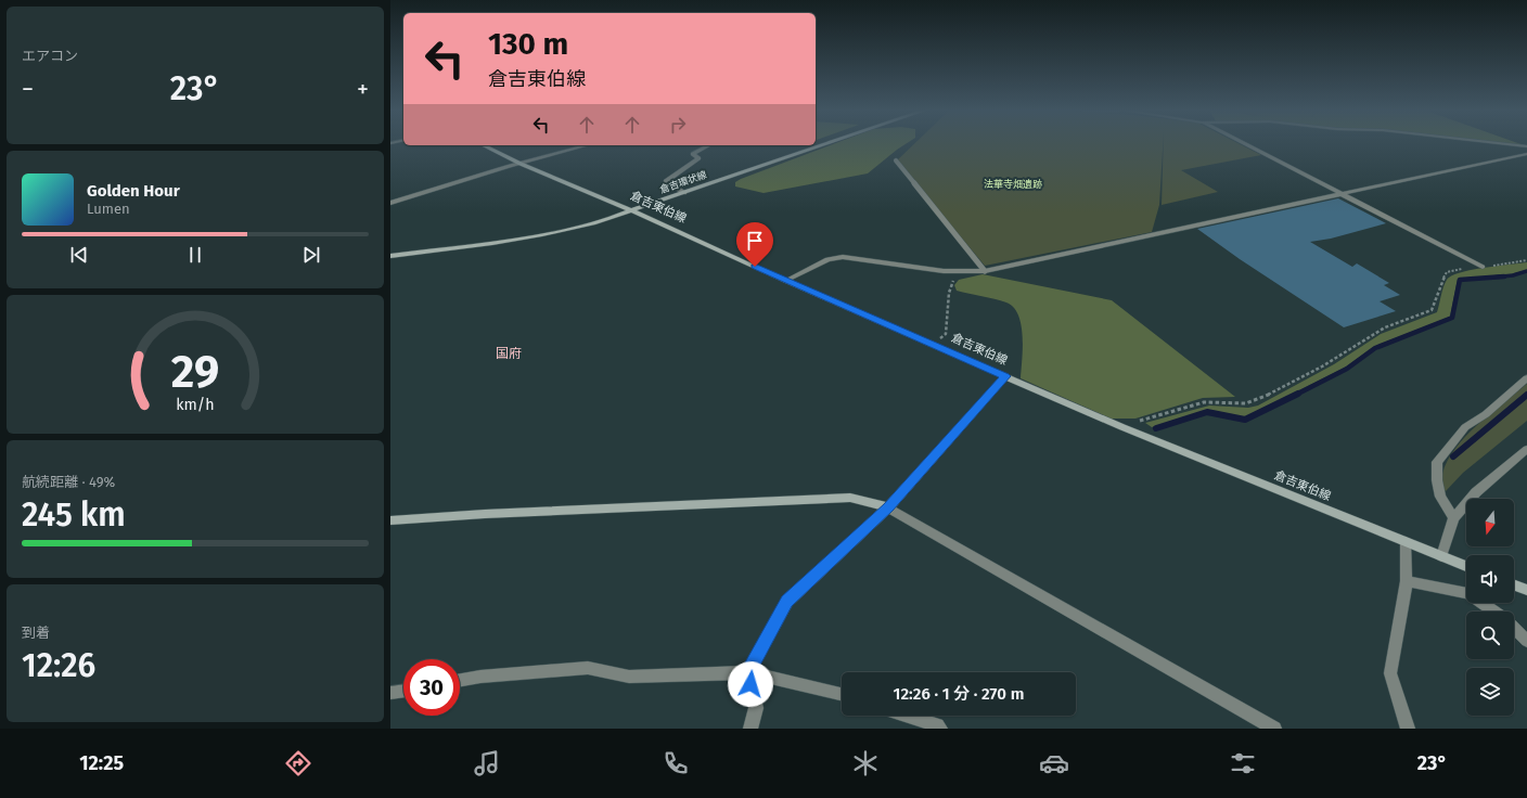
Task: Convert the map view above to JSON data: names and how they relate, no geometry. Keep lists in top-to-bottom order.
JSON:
{
  "streets": {
    "main road": ["倉吉環状線", "倉吉東伯線"]
  },
  "crossings": [
    ["倉吉環状線", "倉吉東伯線"]
  ],
  "districts": ["国府"],
  "parks": ["法華寺畑遺跡"],
  "north": "bottom",
  "page": {
    "tile": [
      "エアコン",
      ["航続距離 · 49%", "245 km"],
      ["到着", "12:26"]
    ],
    "turn": ["130 m", "倉吉東伯線"],
    "heat": ["−", "23°", "+"],
    "song": ["Golden Hour", "Lumen"],
    "limit": "30",
    "trip": "12:26 · 1 分 · 270 m",
    "tabs": ["12:25", "23°"],
    "gauge": ["29", "km/h"]
  }
}
